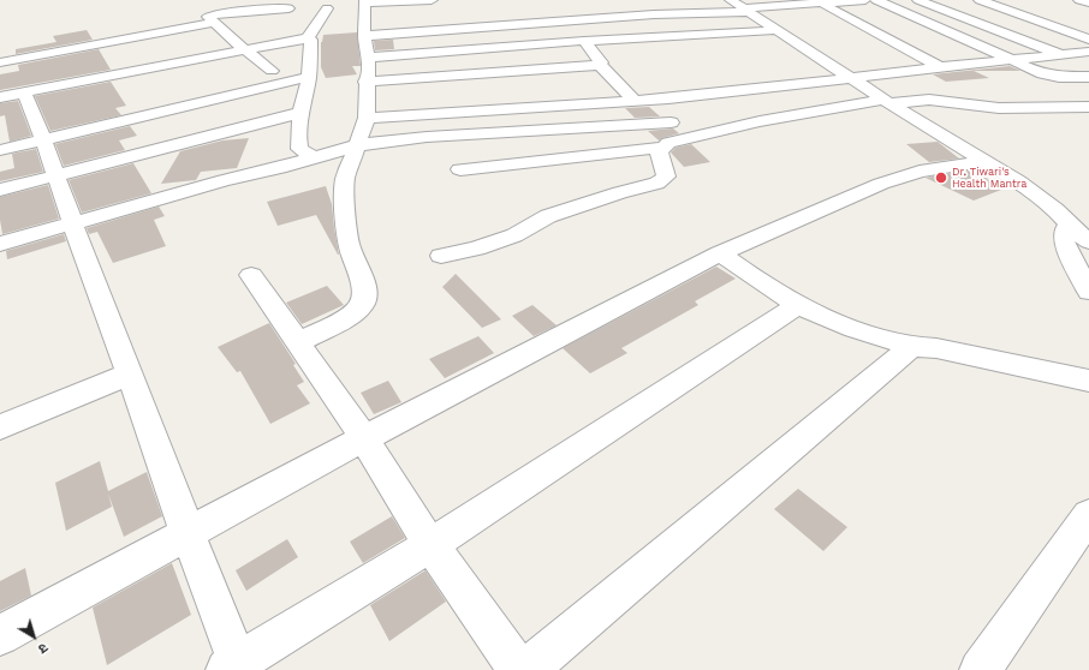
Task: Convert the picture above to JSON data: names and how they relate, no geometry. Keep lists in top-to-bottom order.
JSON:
{
  "places": ["Dr. Tiwari's Health Mantra"],
  "north": "bottom right"
}
